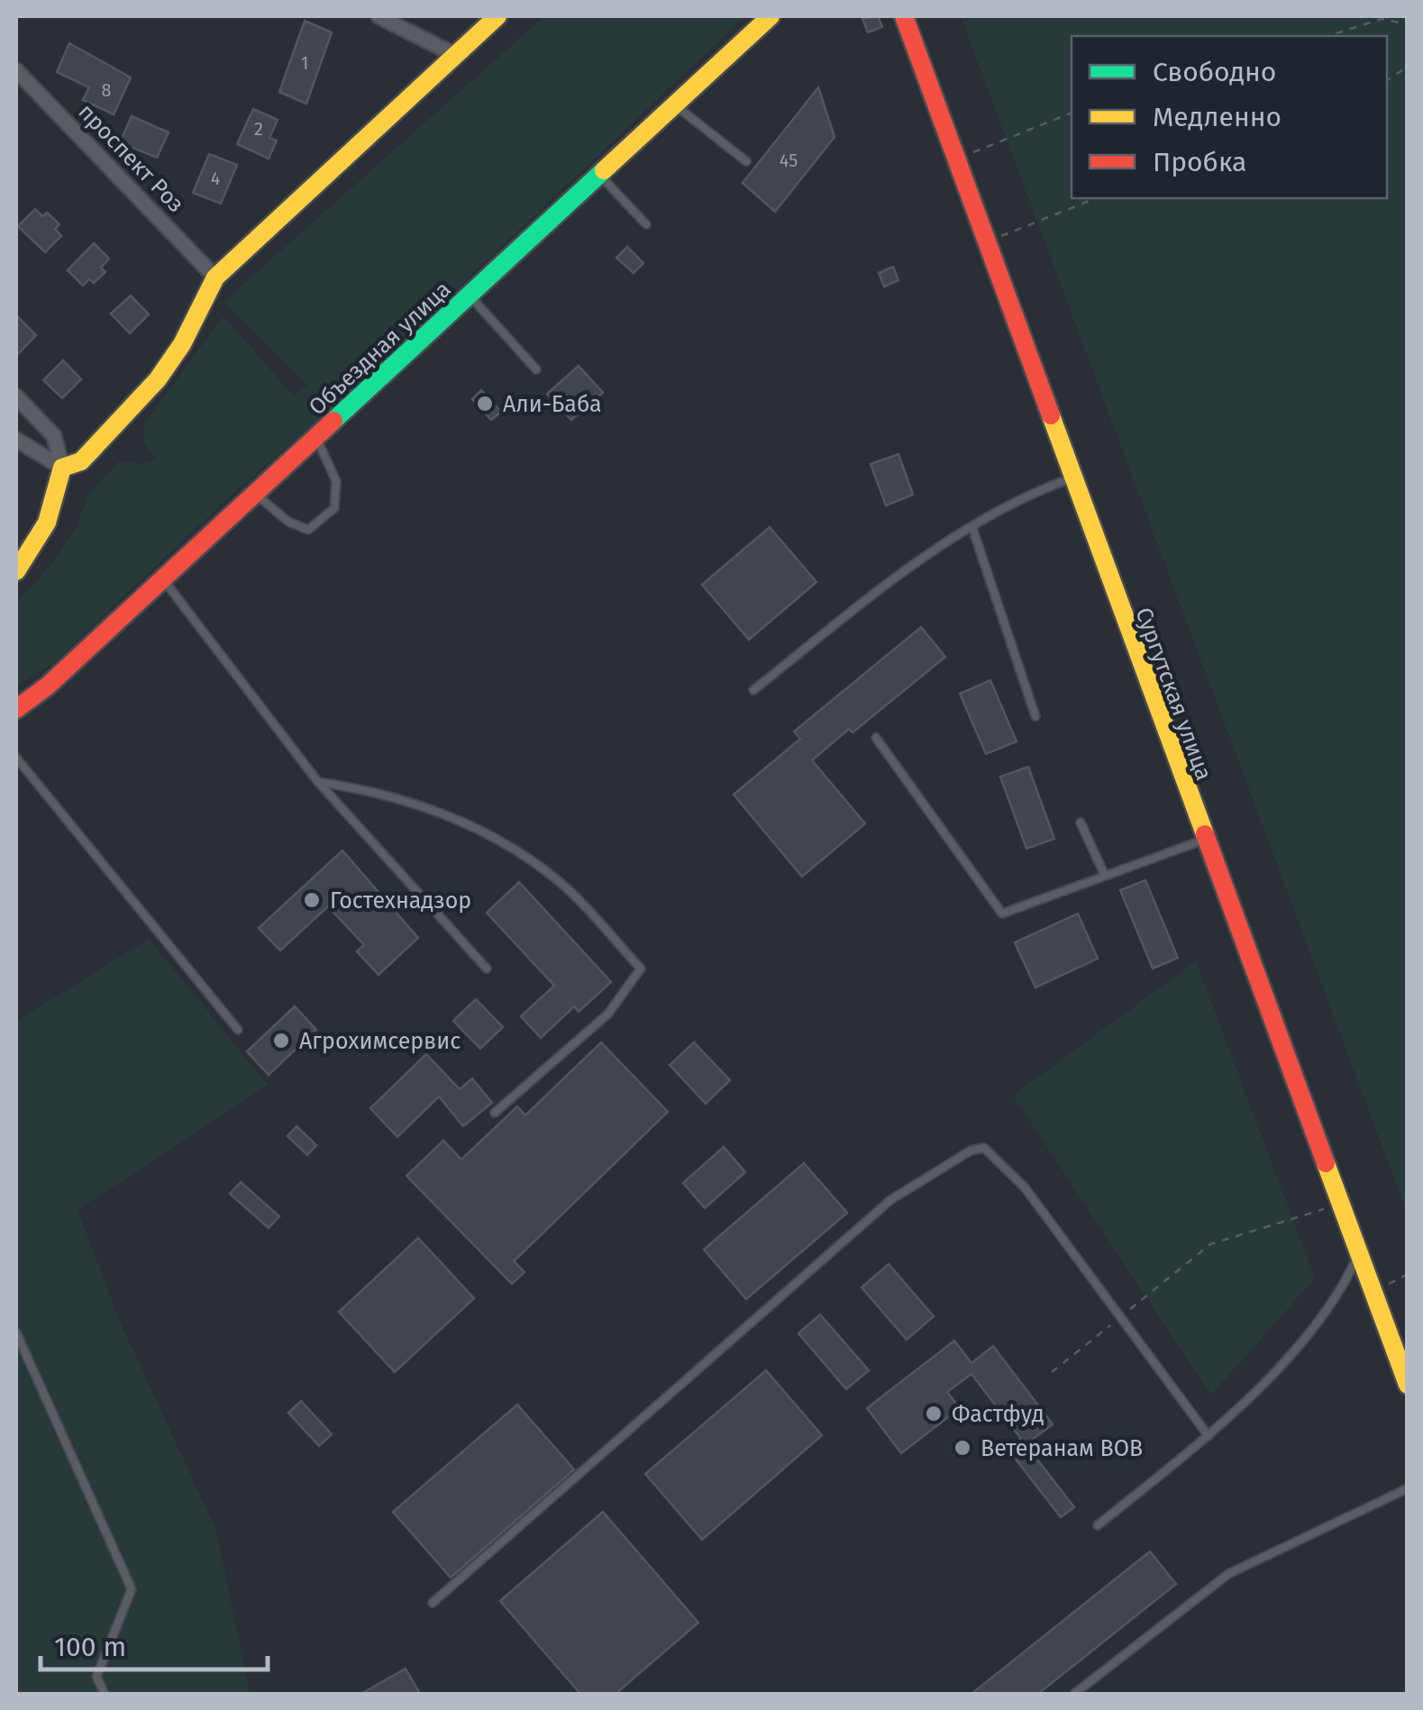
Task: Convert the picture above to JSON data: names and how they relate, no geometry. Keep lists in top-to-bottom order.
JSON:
{
  "streets": {
    "street": ["проспект Роз", "Объездная улица", "Сургутская улица"]
  },
  "places": [
    "Али-Баба",
    "Гостехнадзор",
    "Агрохимсервис",
    "Фастфуд",
    "Ветеранам ВОВ"
  ],
  "house_numbers": [
    "1",
    "8",
    "2",
    "45",
    "4"
  ],
  "legend": ["Свободно", "Медленно", "Пробка"],
  "scale_bar": "100 m"
}
